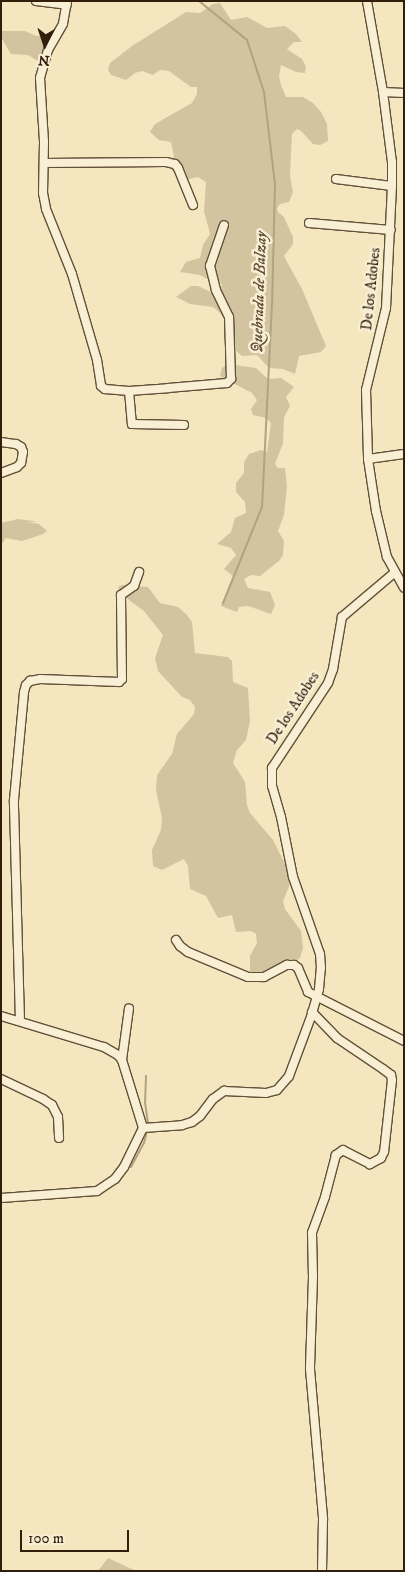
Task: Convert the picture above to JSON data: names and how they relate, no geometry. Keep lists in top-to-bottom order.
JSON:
{
  "streets": {
    "street": ["De los Adobes"]
  },
  "water": ["Quebrada de Balzay"],
  "scale_bar": "100 m",
  "north": "bottom"
}
